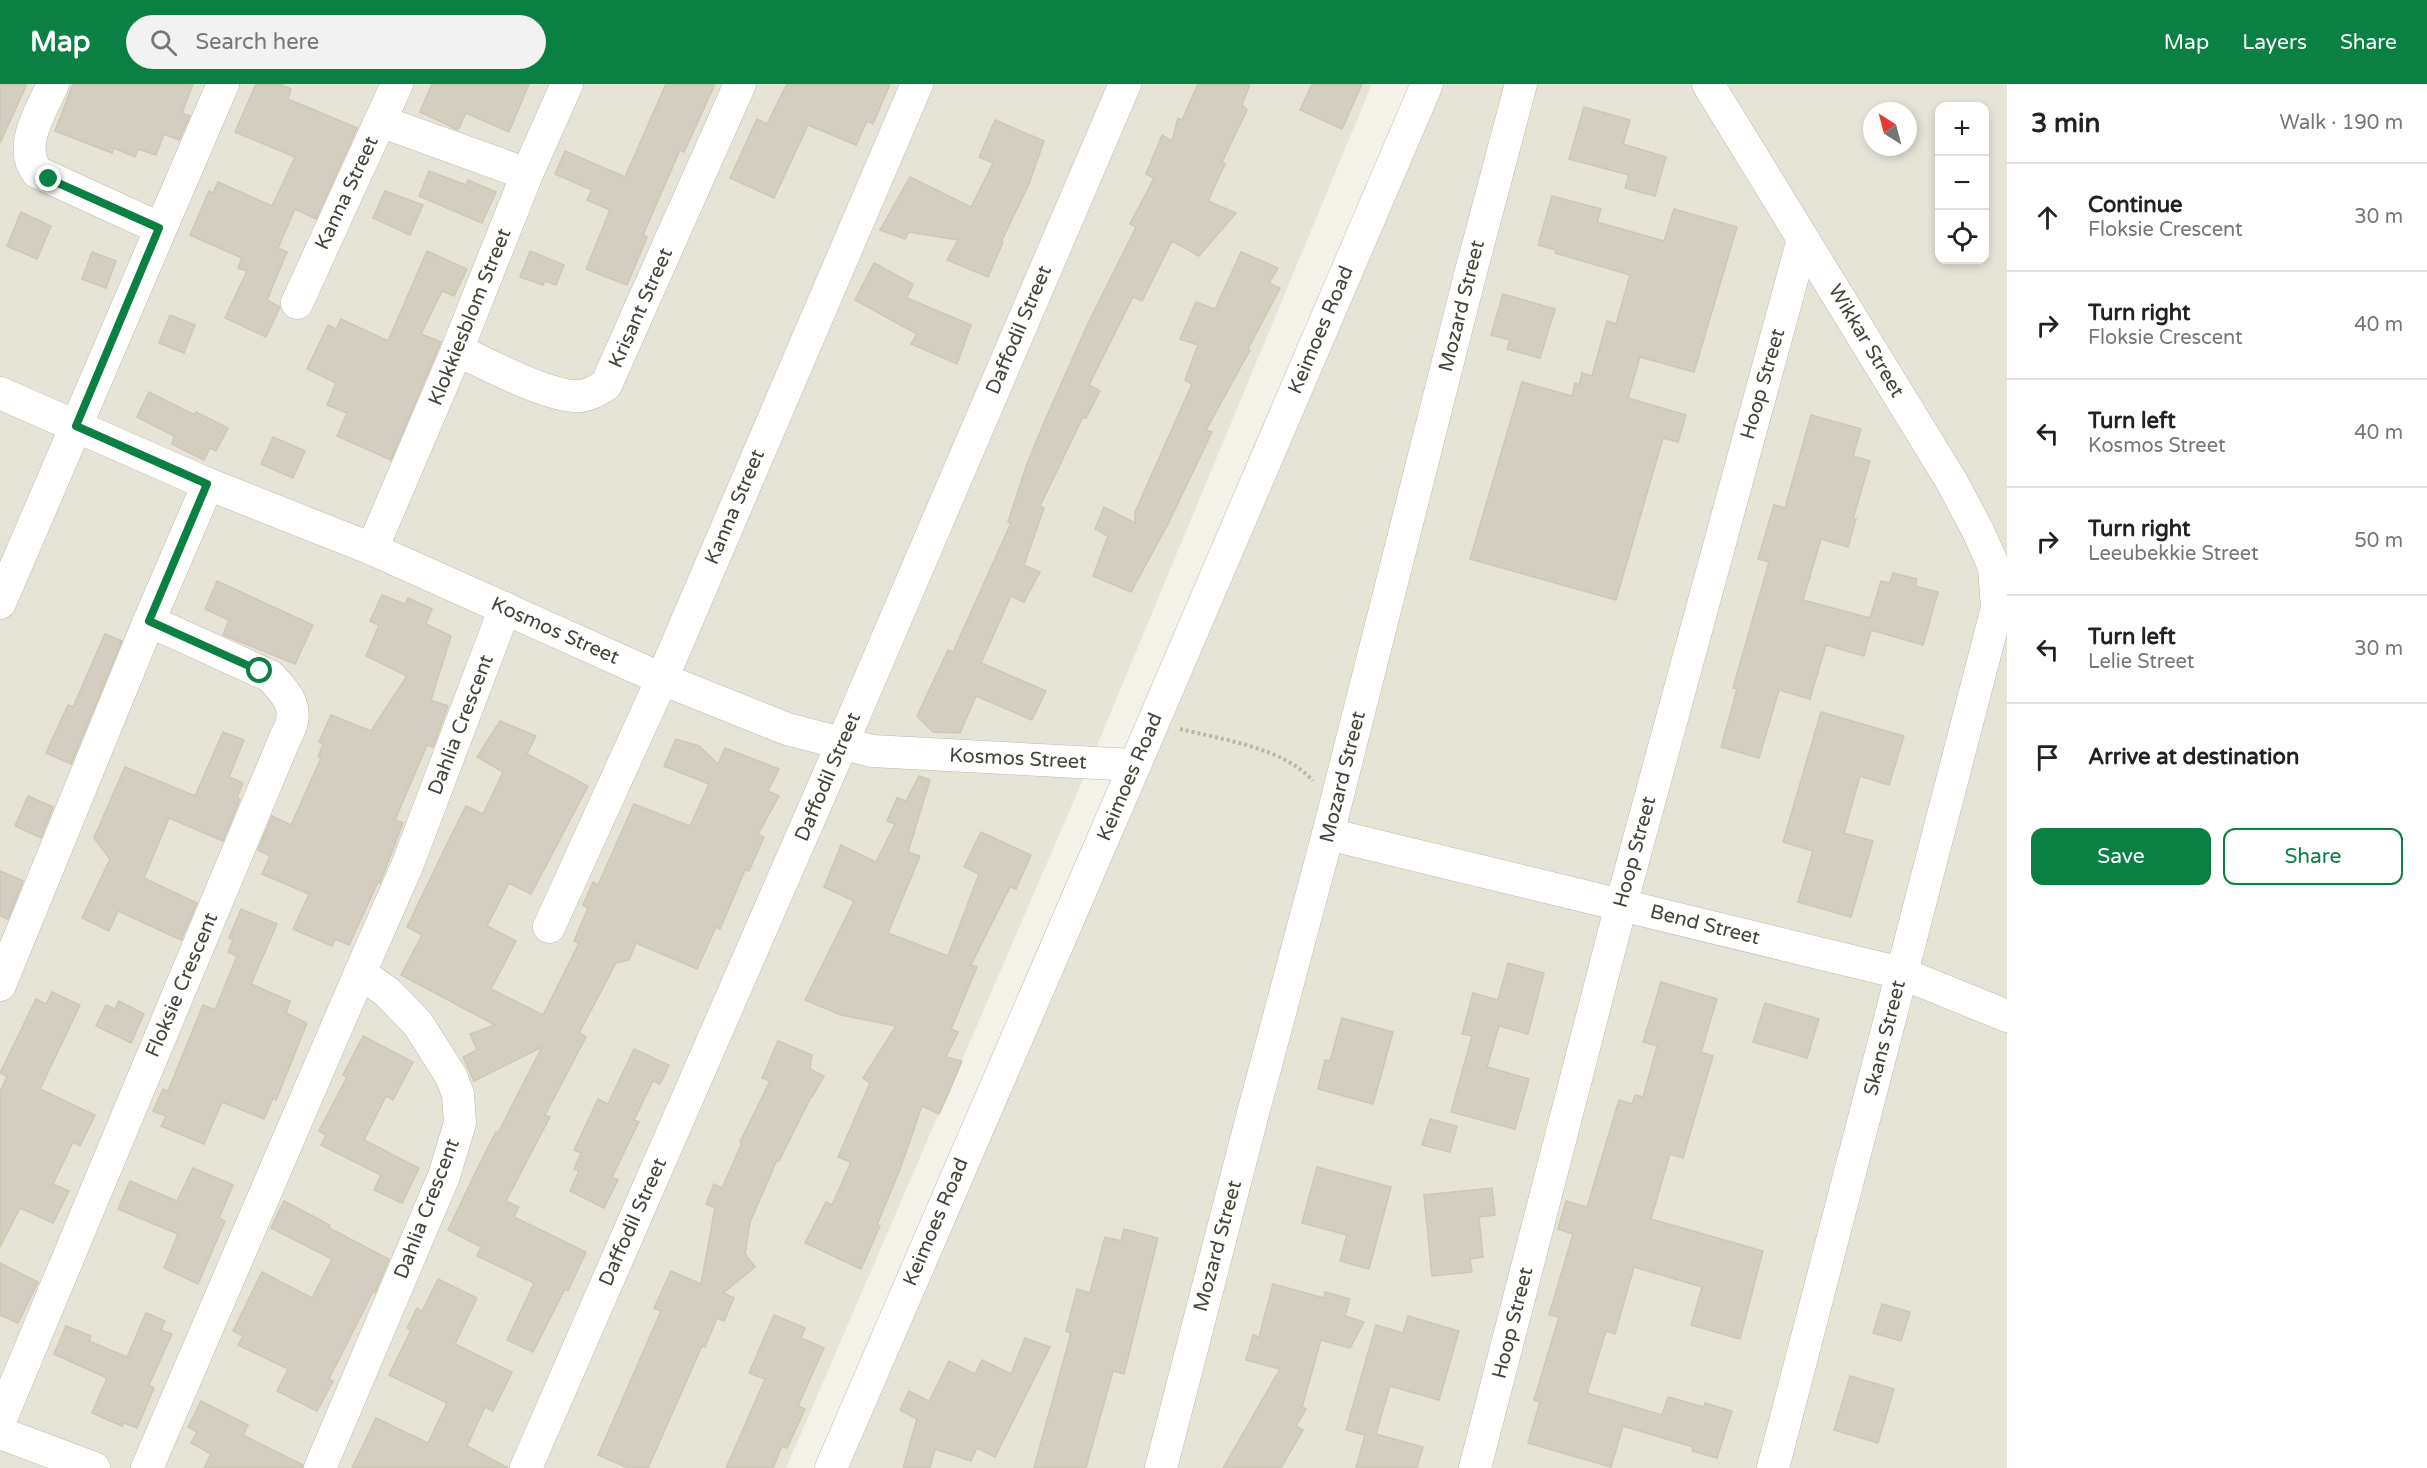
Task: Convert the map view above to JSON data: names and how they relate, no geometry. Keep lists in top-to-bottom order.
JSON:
{
  "streets": {
    "street": [
      "Kanna Street",
      "Mozard Street",
      "Krisant Street",
      "Klokkiesblom Street",
      "Daffodil Street",
      "Keimoes Road",
      "Wikkar Street",
      "Hoop Street",
      "Kosmos Street",
      "Dahlia Crescent",
      "Bend Street",
      "Floksie Crescent",
      "Skans Street"
    ]
  },
  "crossings": [
    ["Kanna Street", "Kosmos Street"],
    ["Mozard Street", "Bend Street"],
    ["Krisant Street", "Klokkiesblom Street"],
    ["Klokkiesblom Street", "Kosmos Street"],
    ["Daffodil Street", "Kosmos Street"],
    ["Keimoes Road", "Kosmos Street"],
    ["Wikkar Street", "Hoop Street"],
    ["Wikkar Street", "Skans Street"],
    ["Hoop Street", "Bend Street"],
    ["Kosmos Street", "Dahlia Crescent"],
    ["Bend Street", "Skans Street"]
  ],
  "north": "top left",
  "page": {
    "header": "Map",
    "search": "Search here",
    "nav": ["Map", "Layers", "Share"],
    "heading": ["3 min", "Walk · 190 m"],
    "map_buttons": ["+", "−"],
    "list": [
      ["Continue", "Floksie Crescent", "30 m"],
      ["Turn right", "Floksie Crescent", "40 m"],
      ["Turn left", "Kosmos Street", "40 m"],
      ["Turn right", "Leeubekkie Street", "50 m"],
      ["Turn left", "Lelie Street", "30 m"],
      "Arrive at destination"
    ],
    "buttons": ["Save", "Share"]
  }
}
